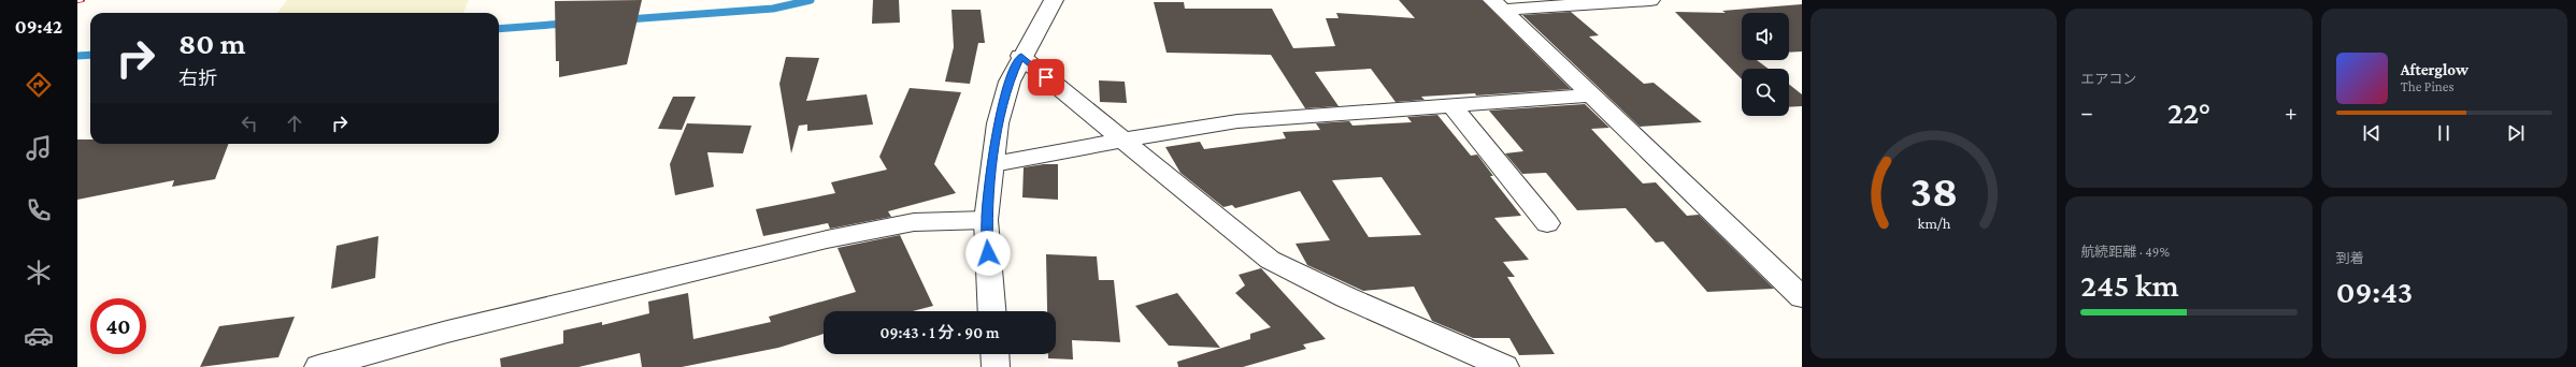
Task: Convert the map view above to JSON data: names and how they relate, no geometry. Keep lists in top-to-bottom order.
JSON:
{
  "page": {
    "tabs": "09:42",
    "tile": [
      "エアコン",
      ["航続距離 · 49%", "245 km"],
      ["到着", "09:43"]
    ],
    "turn": ["80 m", "右折"],
    "song": ["Afterglow", "The Pines"],
    "heat": ["−", "22°", "+"],
    "limit": "40",
    "trip": "09:43 · 1 分 · 90 m",
    "gauge": ["38", "km/h"]
  }
}
